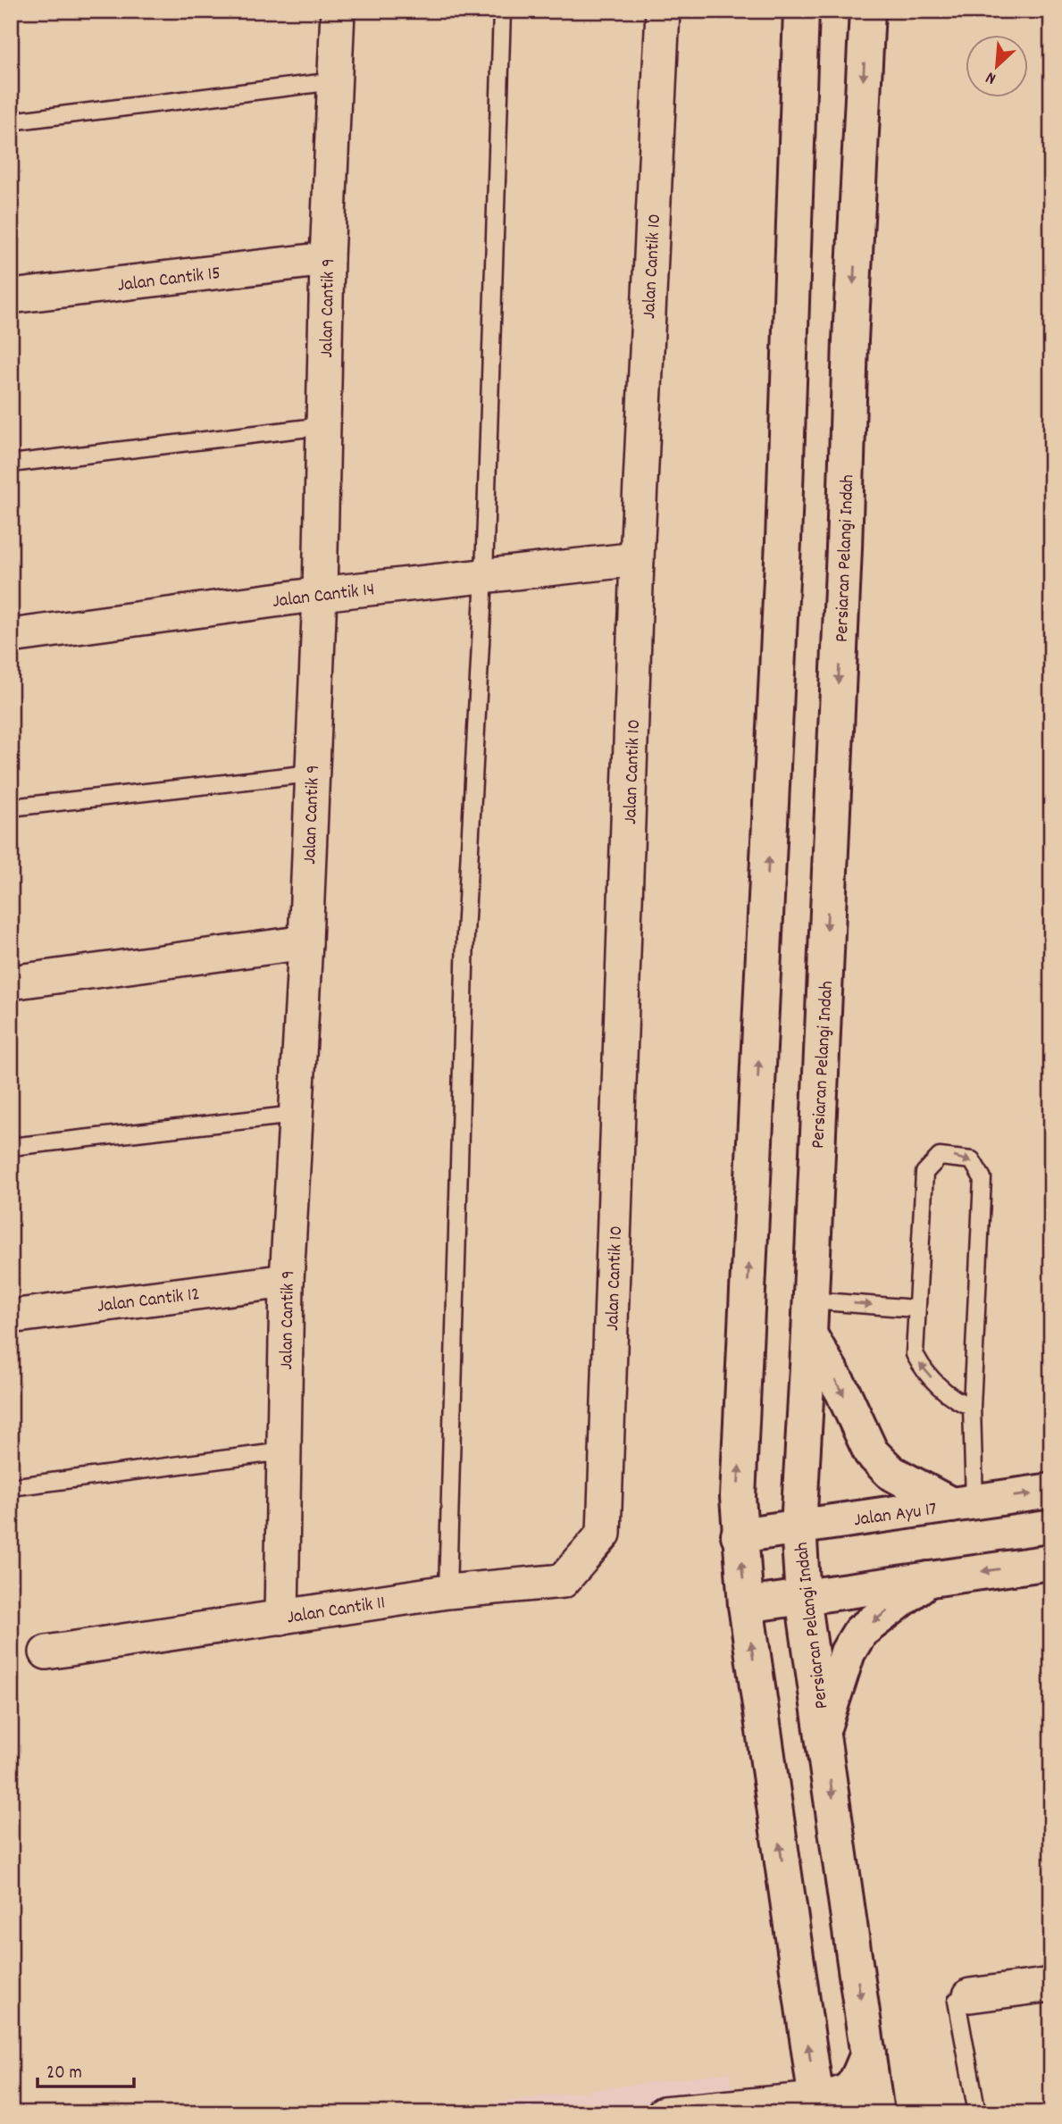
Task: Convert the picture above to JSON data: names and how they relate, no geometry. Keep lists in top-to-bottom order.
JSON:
{
  "streets": {
    "main road": ["Persiaran Pelangi Indah", "Jalan Ayu 17"],
    "street": [
      "Jalan Cantik 10",
      "Jalan Cantik 15",
      "Jalan Cantik 9",
      "Jalan Cantik 14",
      "Jalan Cantik 12",
      "Jalan Cantik 11"
    ]
  },
  "crossings": [
    ["Jalan Cantik 10", "Jalan Cantik 14"],
    ["Jalan Cantik 10", "Jalan Cantik 11"],
    ["Jalan Cantik 15", "Jalan Cantik 9"],
    ["Jalan Cantik 9", "Jalan Cantik 14"],
    ["Jalan Cantik 9", "Jalan Cantik 12"],
    ["Jalan Cantik 9", "Jalan Cantik 11"],
    ["Persiaran Pelangi Indah", "Jalan Ayu 17"]
  ],
  "scale_bar": "20 m",
  "north": "bottom left"
}
